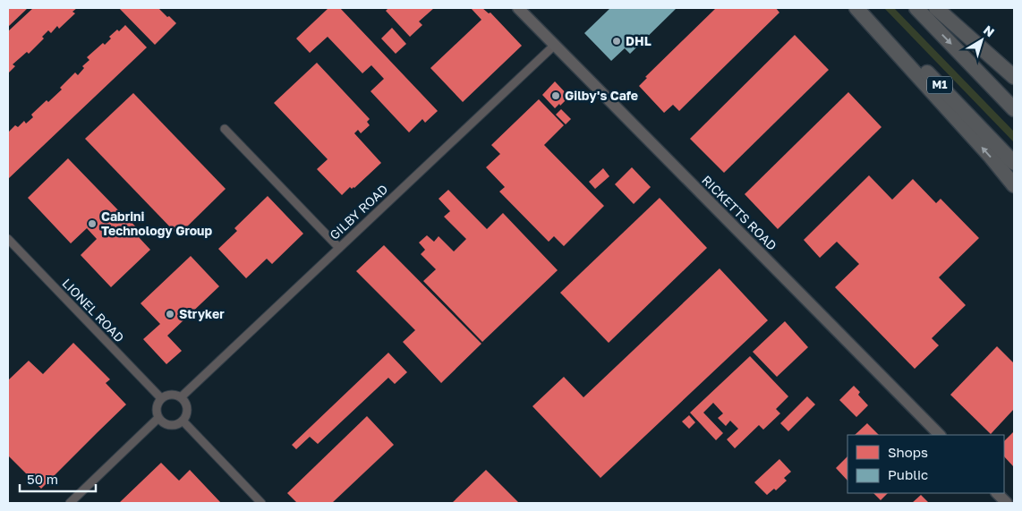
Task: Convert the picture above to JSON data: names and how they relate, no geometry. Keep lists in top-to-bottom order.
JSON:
{
  "streets": {
    "highway": ["M1"],
    "street": ["GILBY ROAD", "RICKETTS ROAD", "LIONEL ROAD"]
  },
  "crossings": [
    ["GILBY ROAD", "RICKETTS ROAD"],
    ["GILBY ROAD", "LIONEL ROAD"]
  ],
  "places": [
    "DHL",
    "Gilby's Cafe",
    "Cabrini Technology Group",
    "Stryker"
  ],
  "legend": ["Shops", "Public"],
  "scale_bar": "50 m",
  "north": "top right"
}
